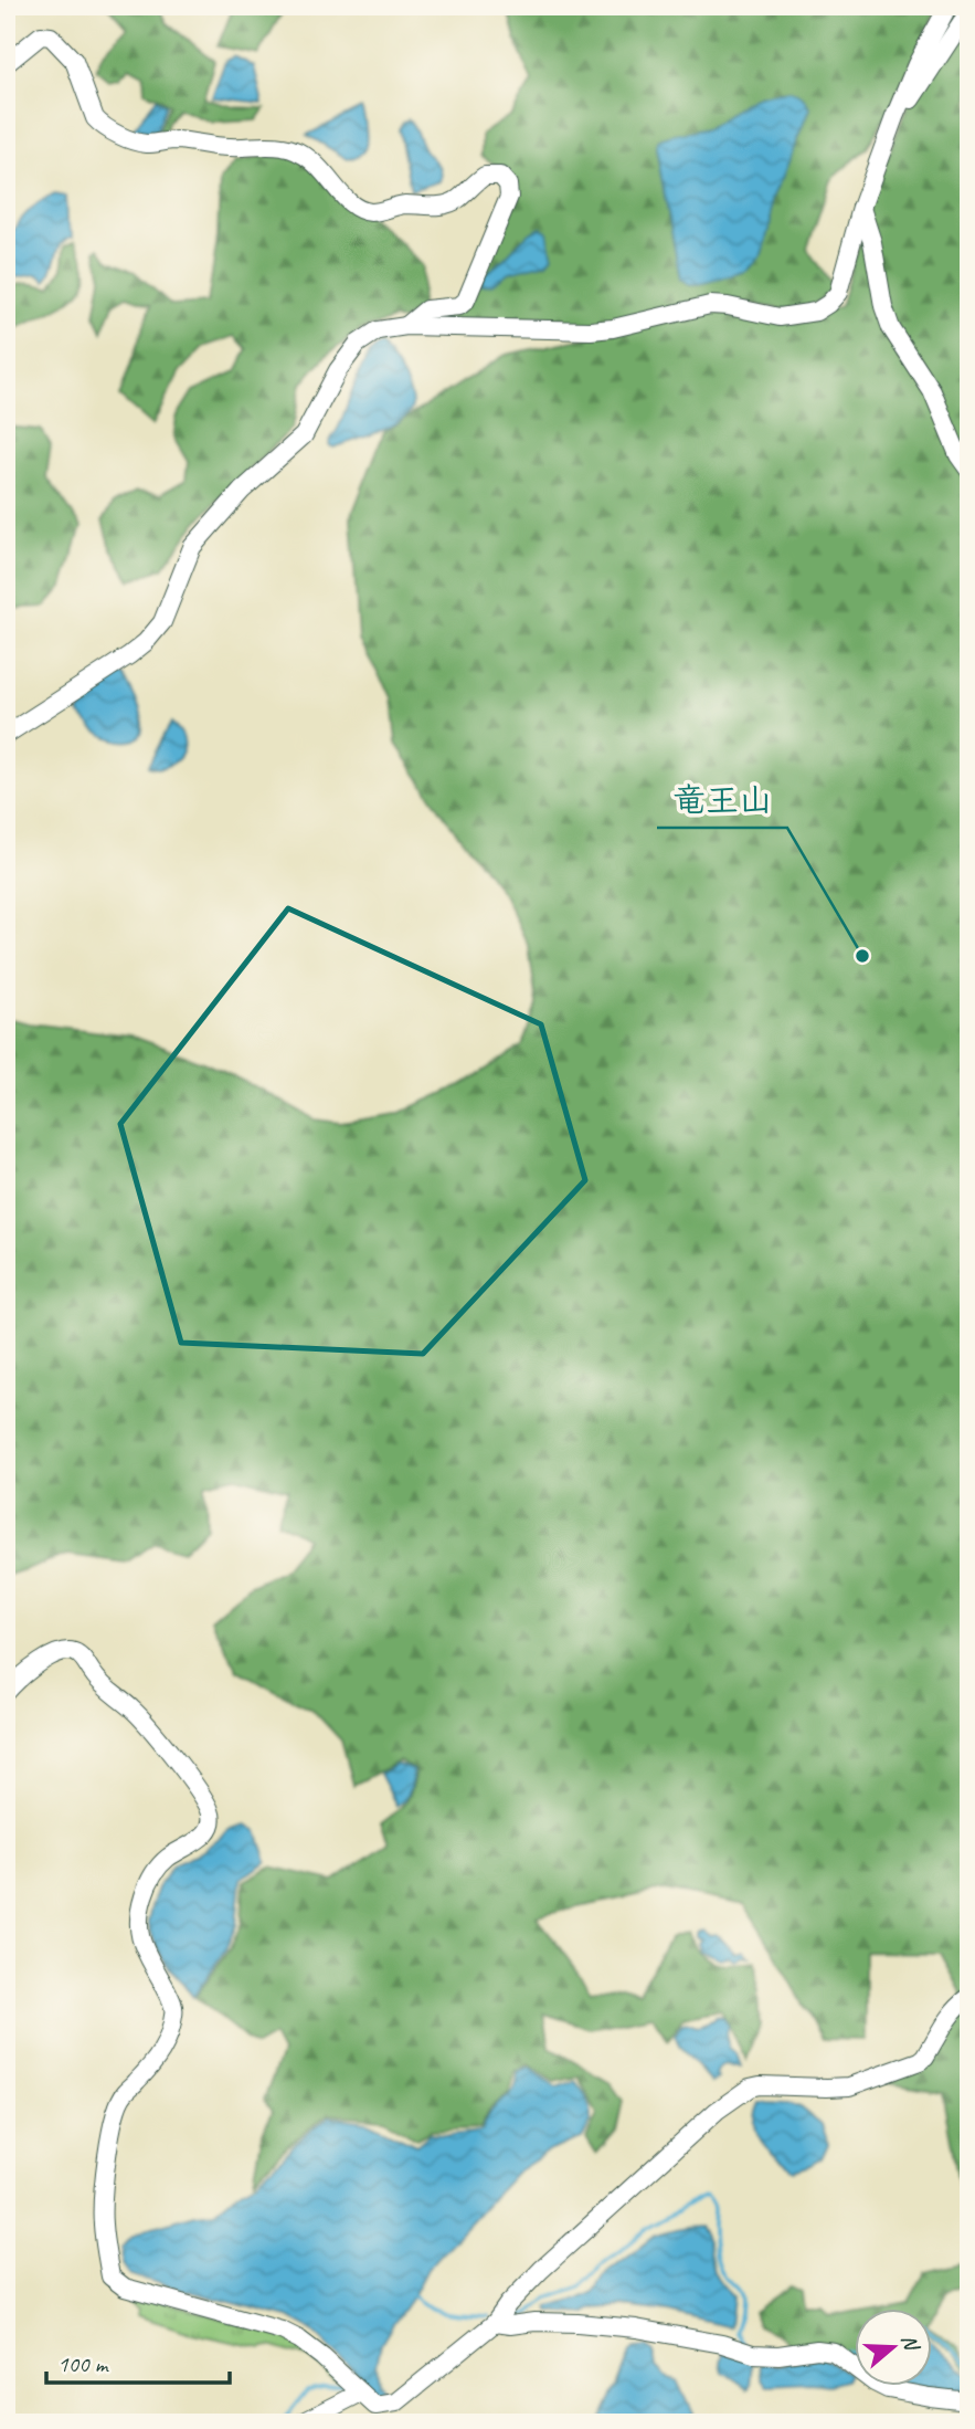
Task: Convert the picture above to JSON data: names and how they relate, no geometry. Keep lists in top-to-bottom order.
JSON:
{
  "places": ["竜王山"],
  "scale_bar": "100 m",
  "north": "right"
}
